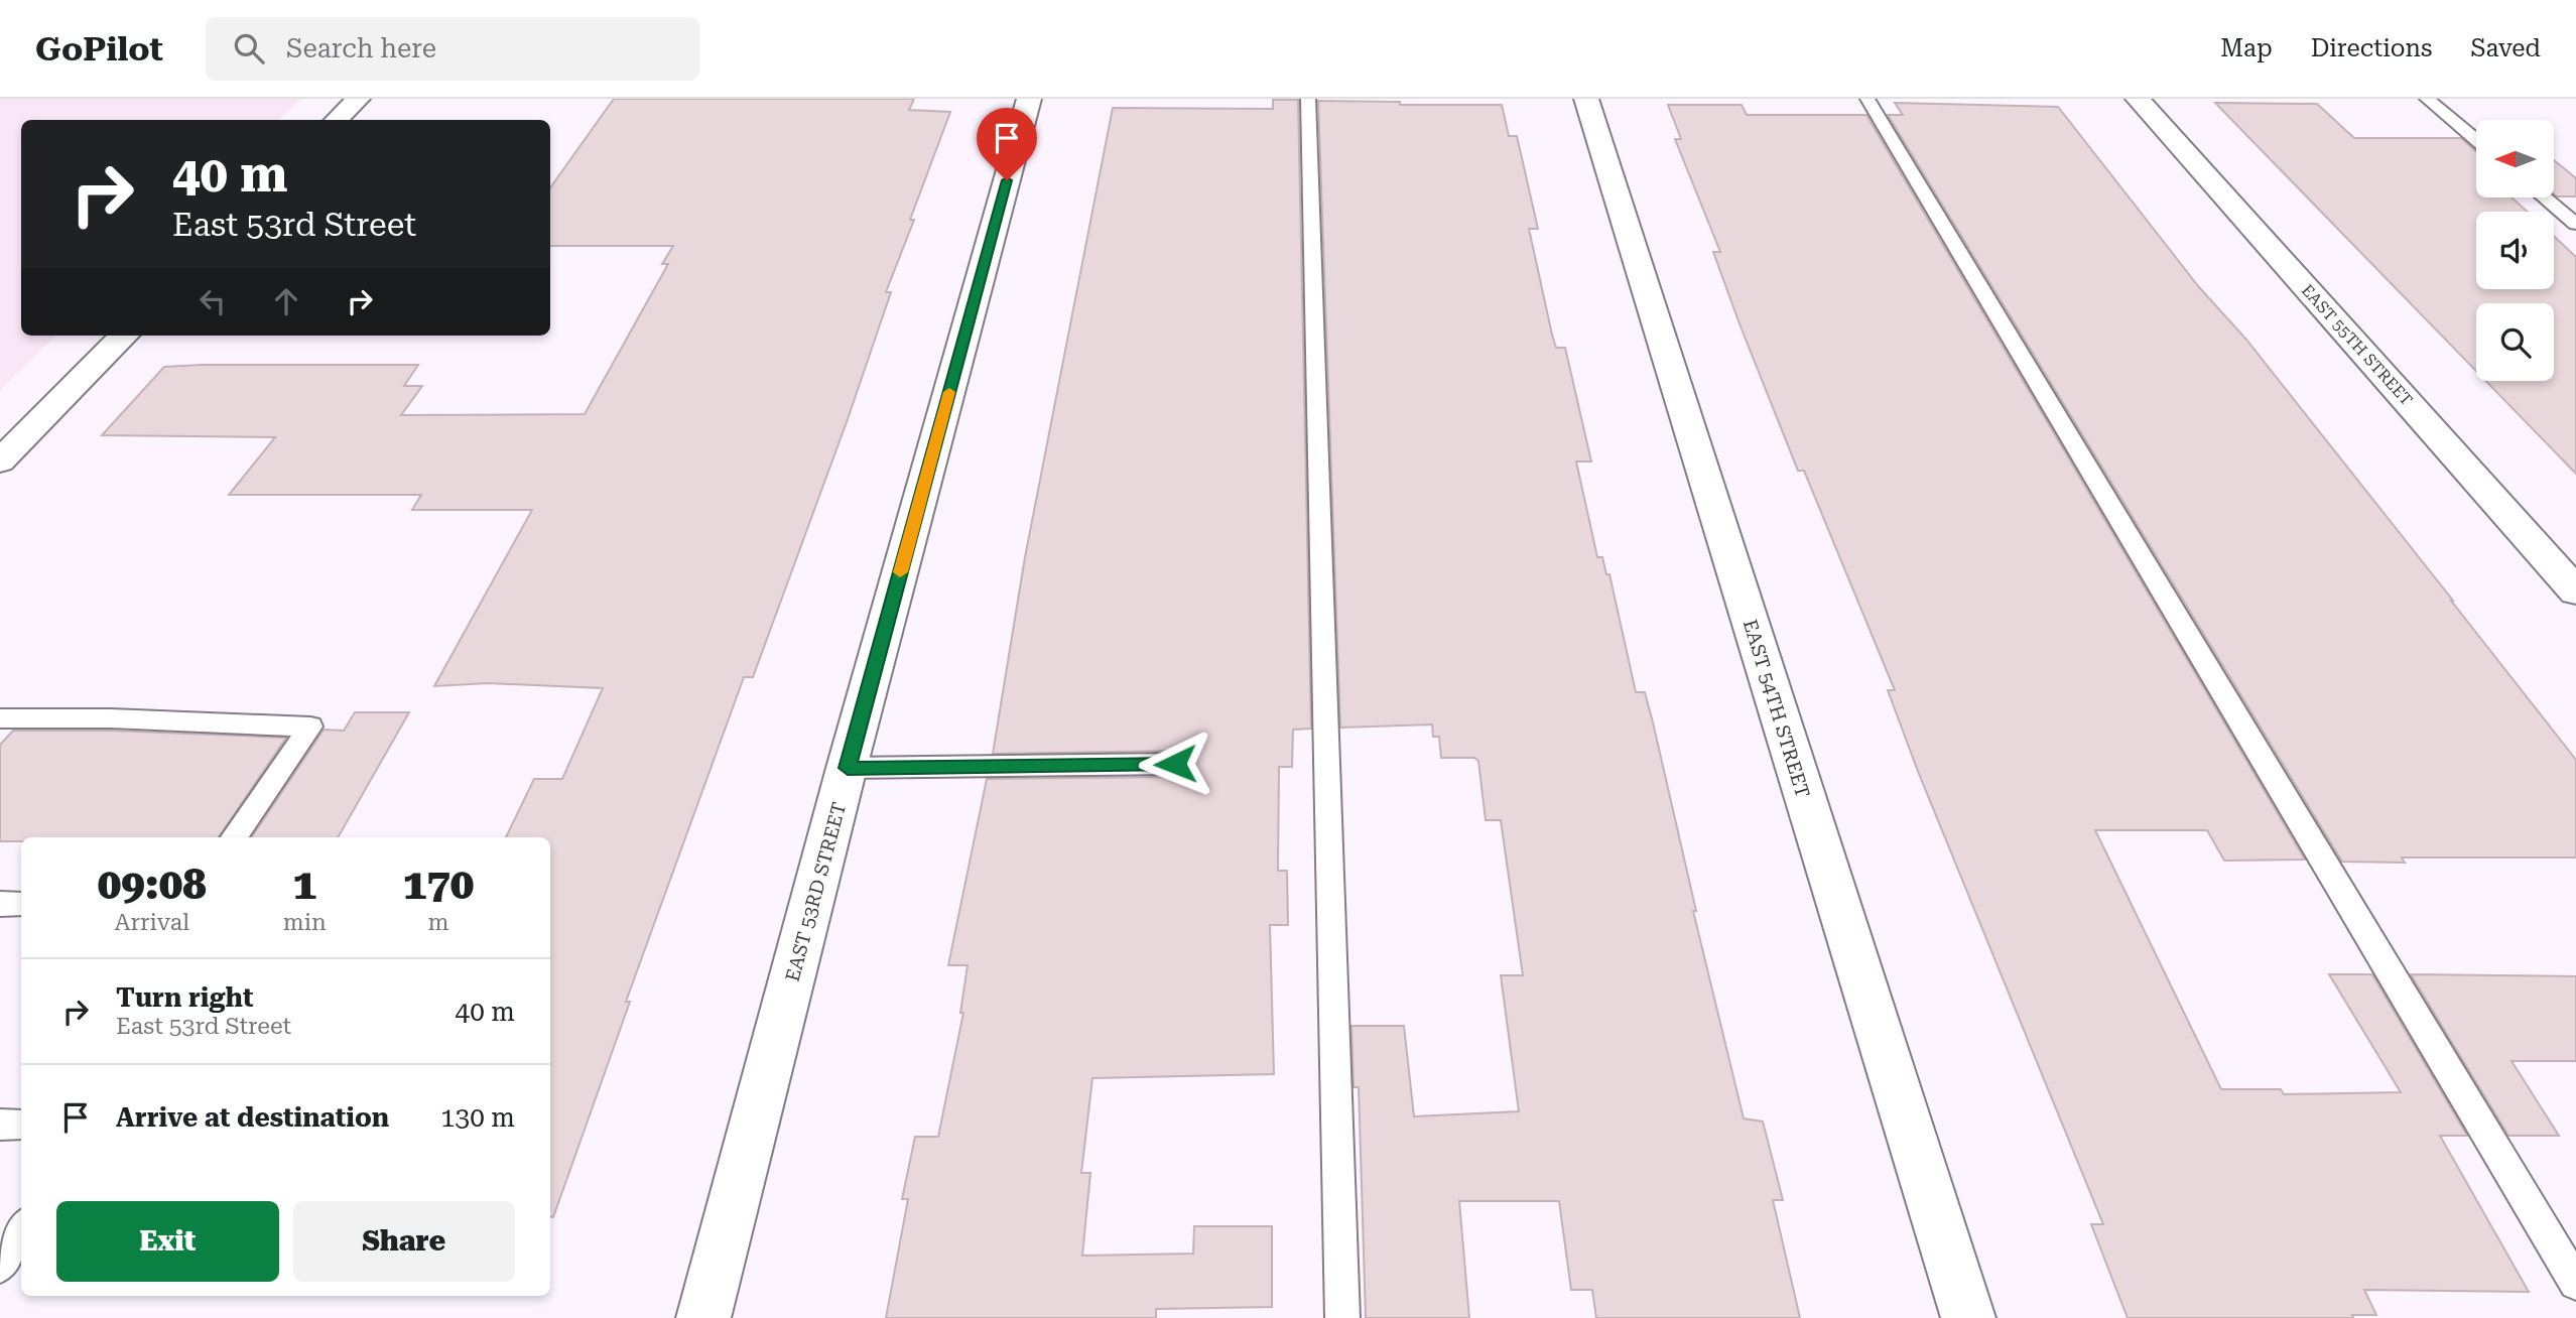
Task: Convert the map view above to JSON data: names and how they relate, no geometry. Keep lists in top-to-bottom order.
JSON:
{
  "streets": {
    "street": ["EAST 55TH STREET", "EAST 54TH STREET", "EAST 53RD STREET"]
  },
  "north": "left",
  "page": {
    "header": "GoPilot",
    "search": "Search here",
    "nav": ["Map", "Directions", "Saved"],
    "turn": ["40 m", "East 53rd Street"],
    "eta": [
      "09:08",
      "Arrival",
      "1",
      "min",
      "170",
      "m"
    ],
    "list": [
      {
        "name": "Turn right",
        "note": "East 53rd Street",
        "value": "40 m"
      },
      {
        "name": "Arrive at destination",
        "value": "130 m"
      }
    ],
    "buttons": ["Exit", "Share"]
  }
}
